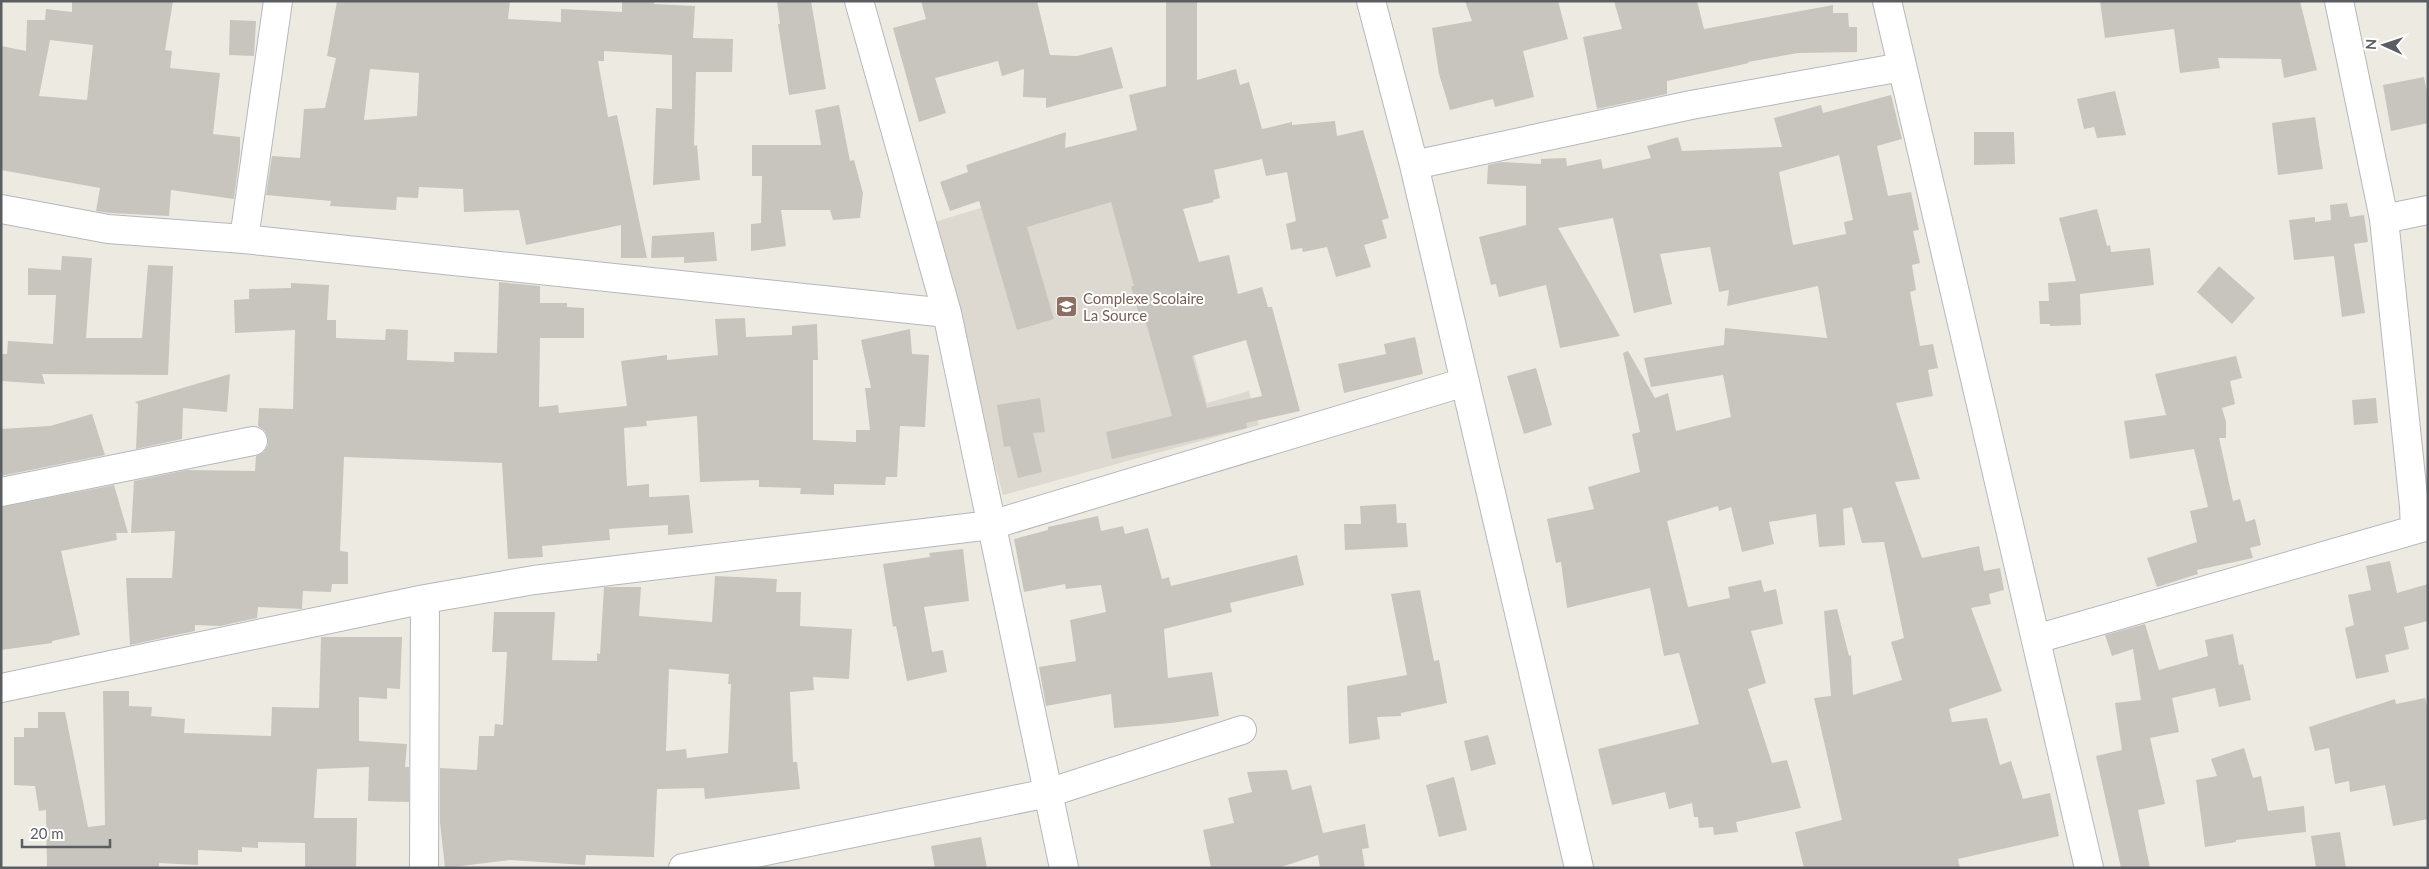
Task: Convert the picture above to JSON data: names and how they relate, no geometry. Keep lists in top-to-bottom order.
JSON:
{
  "places": {
    "school or university": ["Complexe Scolaire La Source"]
  },
  "scale_bar": "20 m",
  "north": "left"
}
